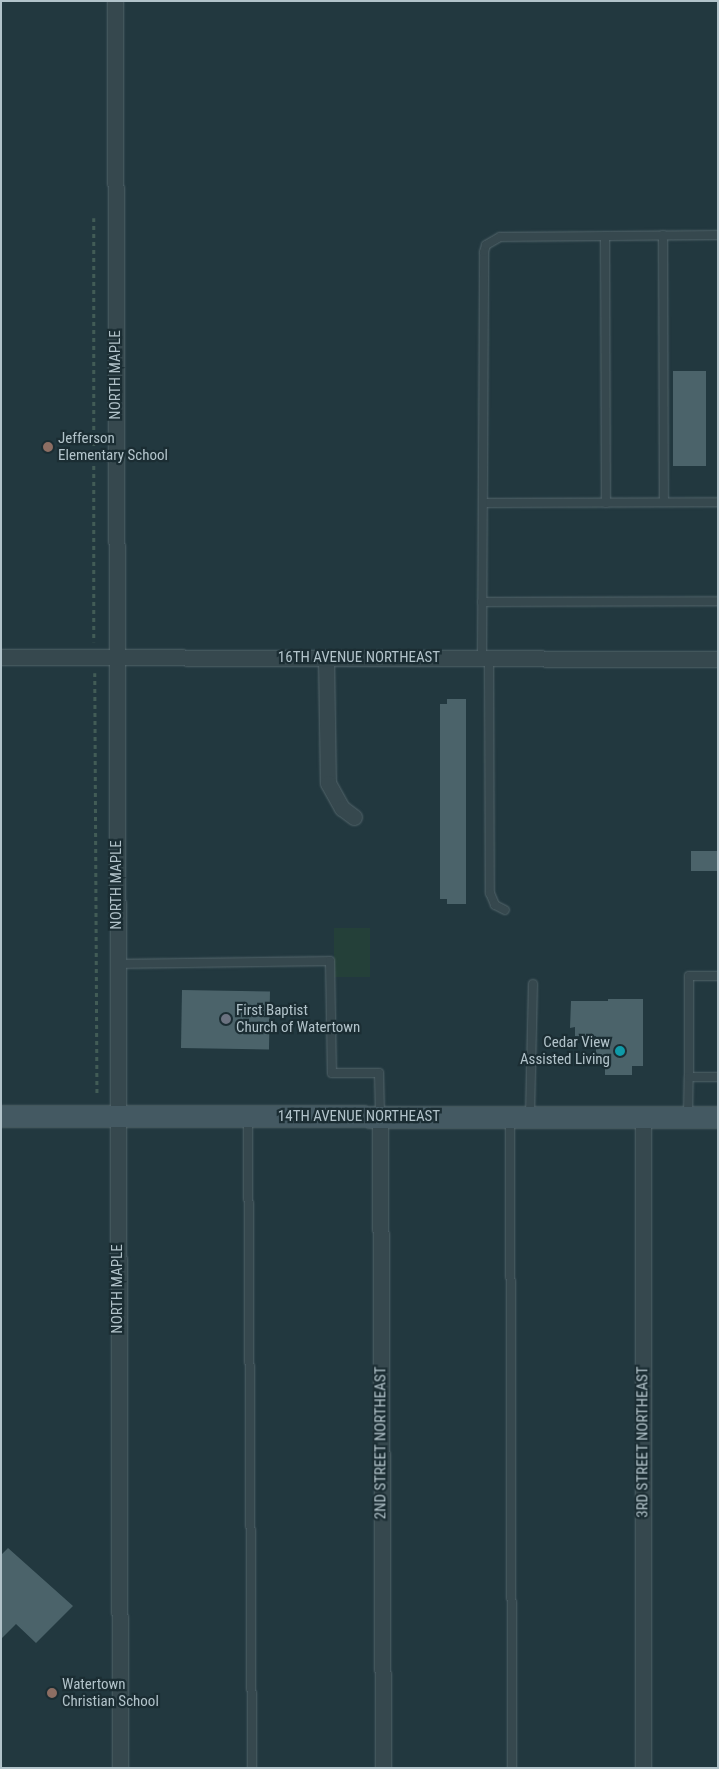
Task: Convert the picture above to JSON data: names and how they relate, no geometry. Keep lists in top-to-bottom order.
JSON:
{
  "streets": {
    "main road": ["14TH AVENUE NORTHEAST"],
    "street": [
      "NORTH MAPLE",
      "16TH AVENUE NORTHEAST",
      "3RD STREET NORTHEAST",
      "2ND STREET NORTHEAST"
    ]
  },
  "crossings": [
    ["NORTH MAPLE", "16TH AVENUE NORTHEAST"],
    ["NORTH MAPLE", "14TH AVENUE NORTHEAST"],
    ["14TH AVENUE NORTHEAST", "3RD STREET NORTHEAST"],
    ["14TH AVENUE NORTHEAST", "2ND STREET NORTHEAST"]
  ],
  "places": [
    "Jefferson Elementary School",
    "First Baptist Church of Watertown",
    "Cedar View Assisted Living",
    "Watertown Christian School"
  ]
}
